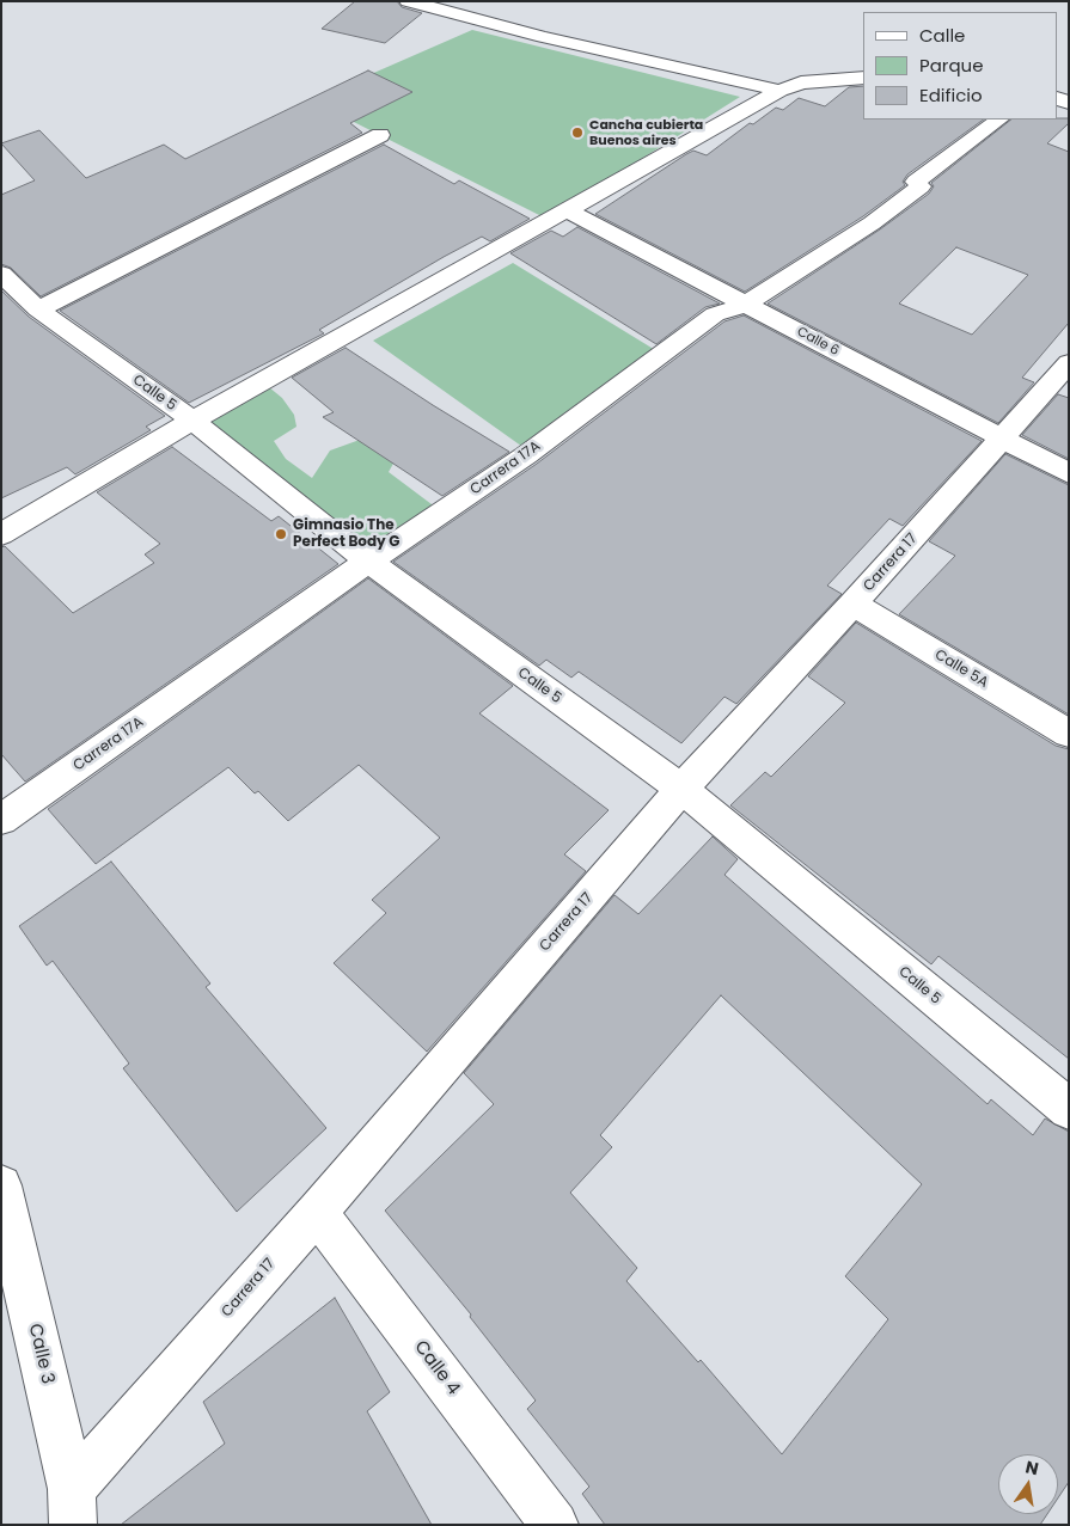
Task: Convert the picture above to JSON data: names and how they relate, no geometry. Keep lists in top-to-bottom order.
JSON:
{
  "streets": {
    "street": [
      "Calle 6",
      "Calle 5",
      "Carrera 17A",
      "Carrera 17",
      "Calle 5A",
      "Calle 3",
      "Calle 4"
    ]
  },
  "crossings": [
    ["Calle 6", "Carrera 17A"],
    ["Calle 6", "Carrera 17"],
    ["Calle 5", "Carrera 17A"],
    ["Calle 5", "Carrera 17"],
    ["Carrera 17", "Calle 5A"],
    ["Carrera 17", "Calle 3"],
    ["Carrera 17", "Calle 4"]
  ],
  "places": ["Cancha cubierta Buenos aires", "Gimnasio The Perfect Body G"],
  "legend": ["Calle", "Parque", "Edificio"],
  "north": "top"
}
